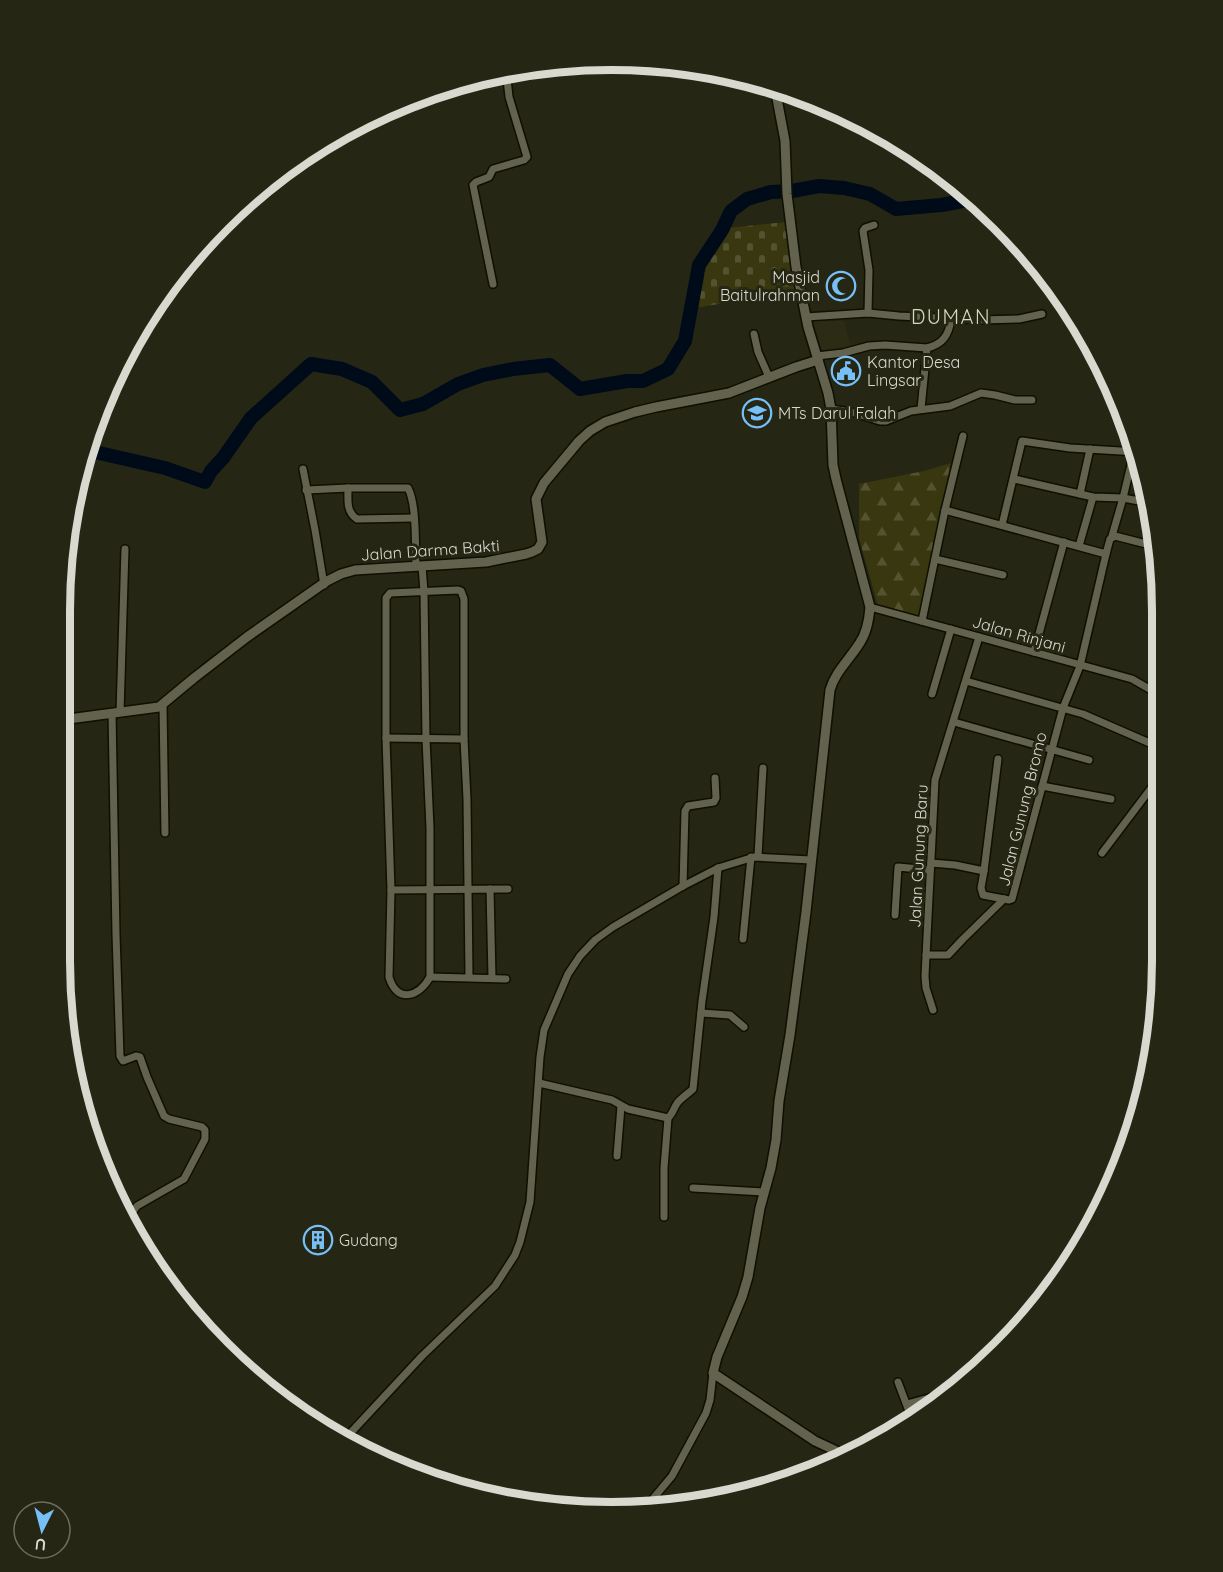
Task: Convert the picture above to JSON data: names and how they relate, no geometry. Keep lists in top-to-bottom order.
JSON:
{
  "streets": {
    "street": [
      "Jalan Darma Bakti",
      "Jalan Rinjani",
      "Jalan Gunung Bromo",
      "Jalan Gunung Baru"
    ]
  },
  "crossings": [
    ["Jalan Rinjani", "Jalan Gunung Bromo"],
    ["Jalan Rinjani", "Jalan Gunung Baru"]
  ],
  "districts": ["DUMAN"],
  "places": {
    "mosque": ["Masjid Baitulrahman"],
    "public building": ["Kantor Desa Lingsar"],
    "school or university": ["MTs Darul Falah"],
    "building": ["Gudang"]
  },
  "north": "bottom"
}
